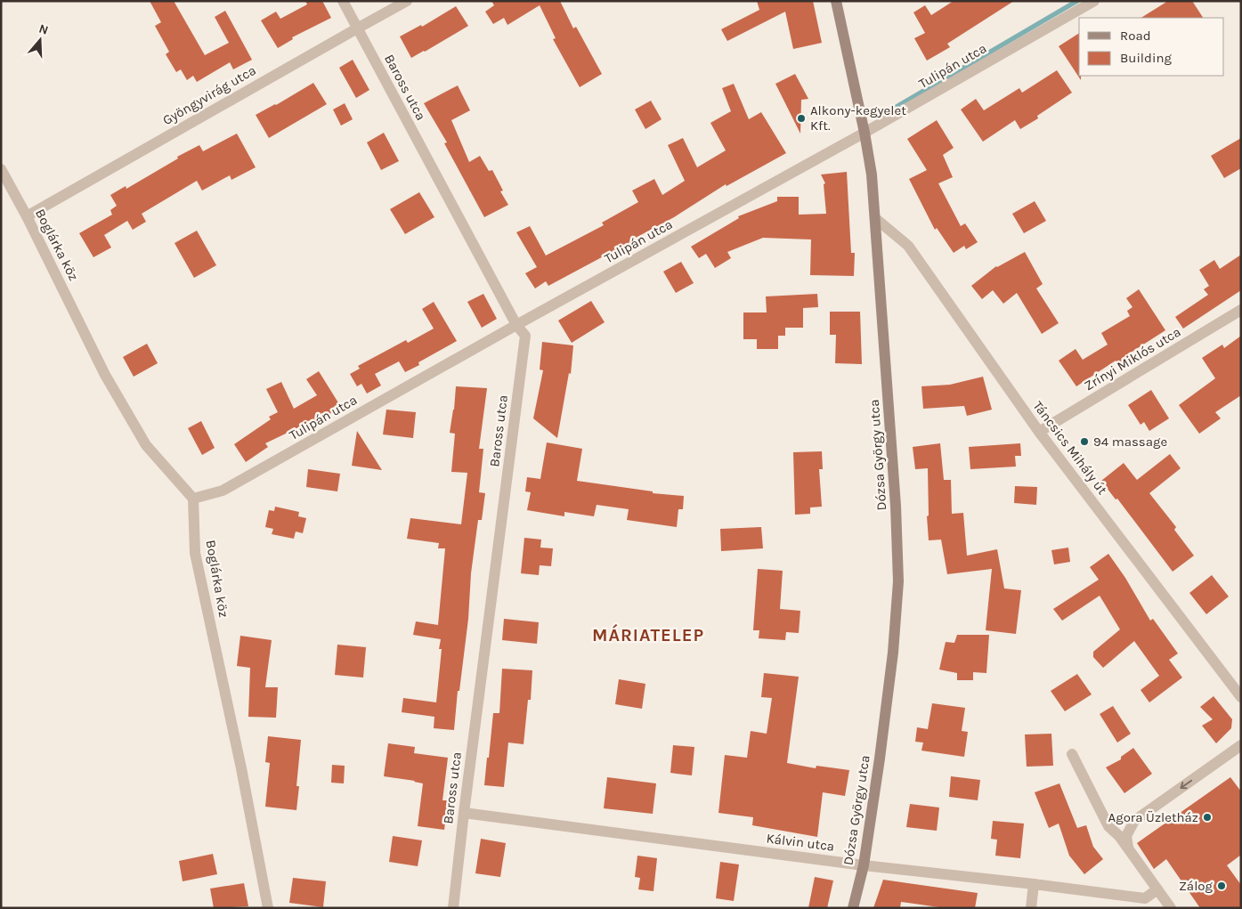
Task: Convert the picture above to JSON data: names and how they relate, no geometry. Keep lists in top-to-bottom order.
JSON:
{
  "streets": {
    "main road": ["Dózsa György utca"],
    "street": [
      "Tulipán utca",
      "Baross utca",
      "Gyöngyvirág utca",
      "Boglárka köz",
      "Zrínyi Miklós utca",
      "Táncsics Mihály út",
      "Kálvin utca"
    ]
  },
  "crossings": [
    ["Tulipán utca", "Baross utca"],
    ["Tulipán utca", "Boglárka köz"],
    ["Tulipán utca", "Dózsa György utca"],
    ["Baross utca", "Gyöngyvirág utca"],
    ["Baross utca", "Kálvin utca"],
    ["Gyöngyvirág utca", "Boglárka köz"],
    ["Zrínyi Miklós utca", "Táncsics Mihály út"],
    ["Táncsics Mihály út", "Dózsa György utca"],
    ["Dózsa György utca", "Kálvin utca"]
  ],
  "districts": ["MÁRIATELEP"],
  "places": [
    "Alkony-kegyelet Kft.",
    "94 massage",
    "Agora Üzletház",
    "Zálog"
  ],
  "legend": ["Road", "Building"],
  "north": "top"
}
